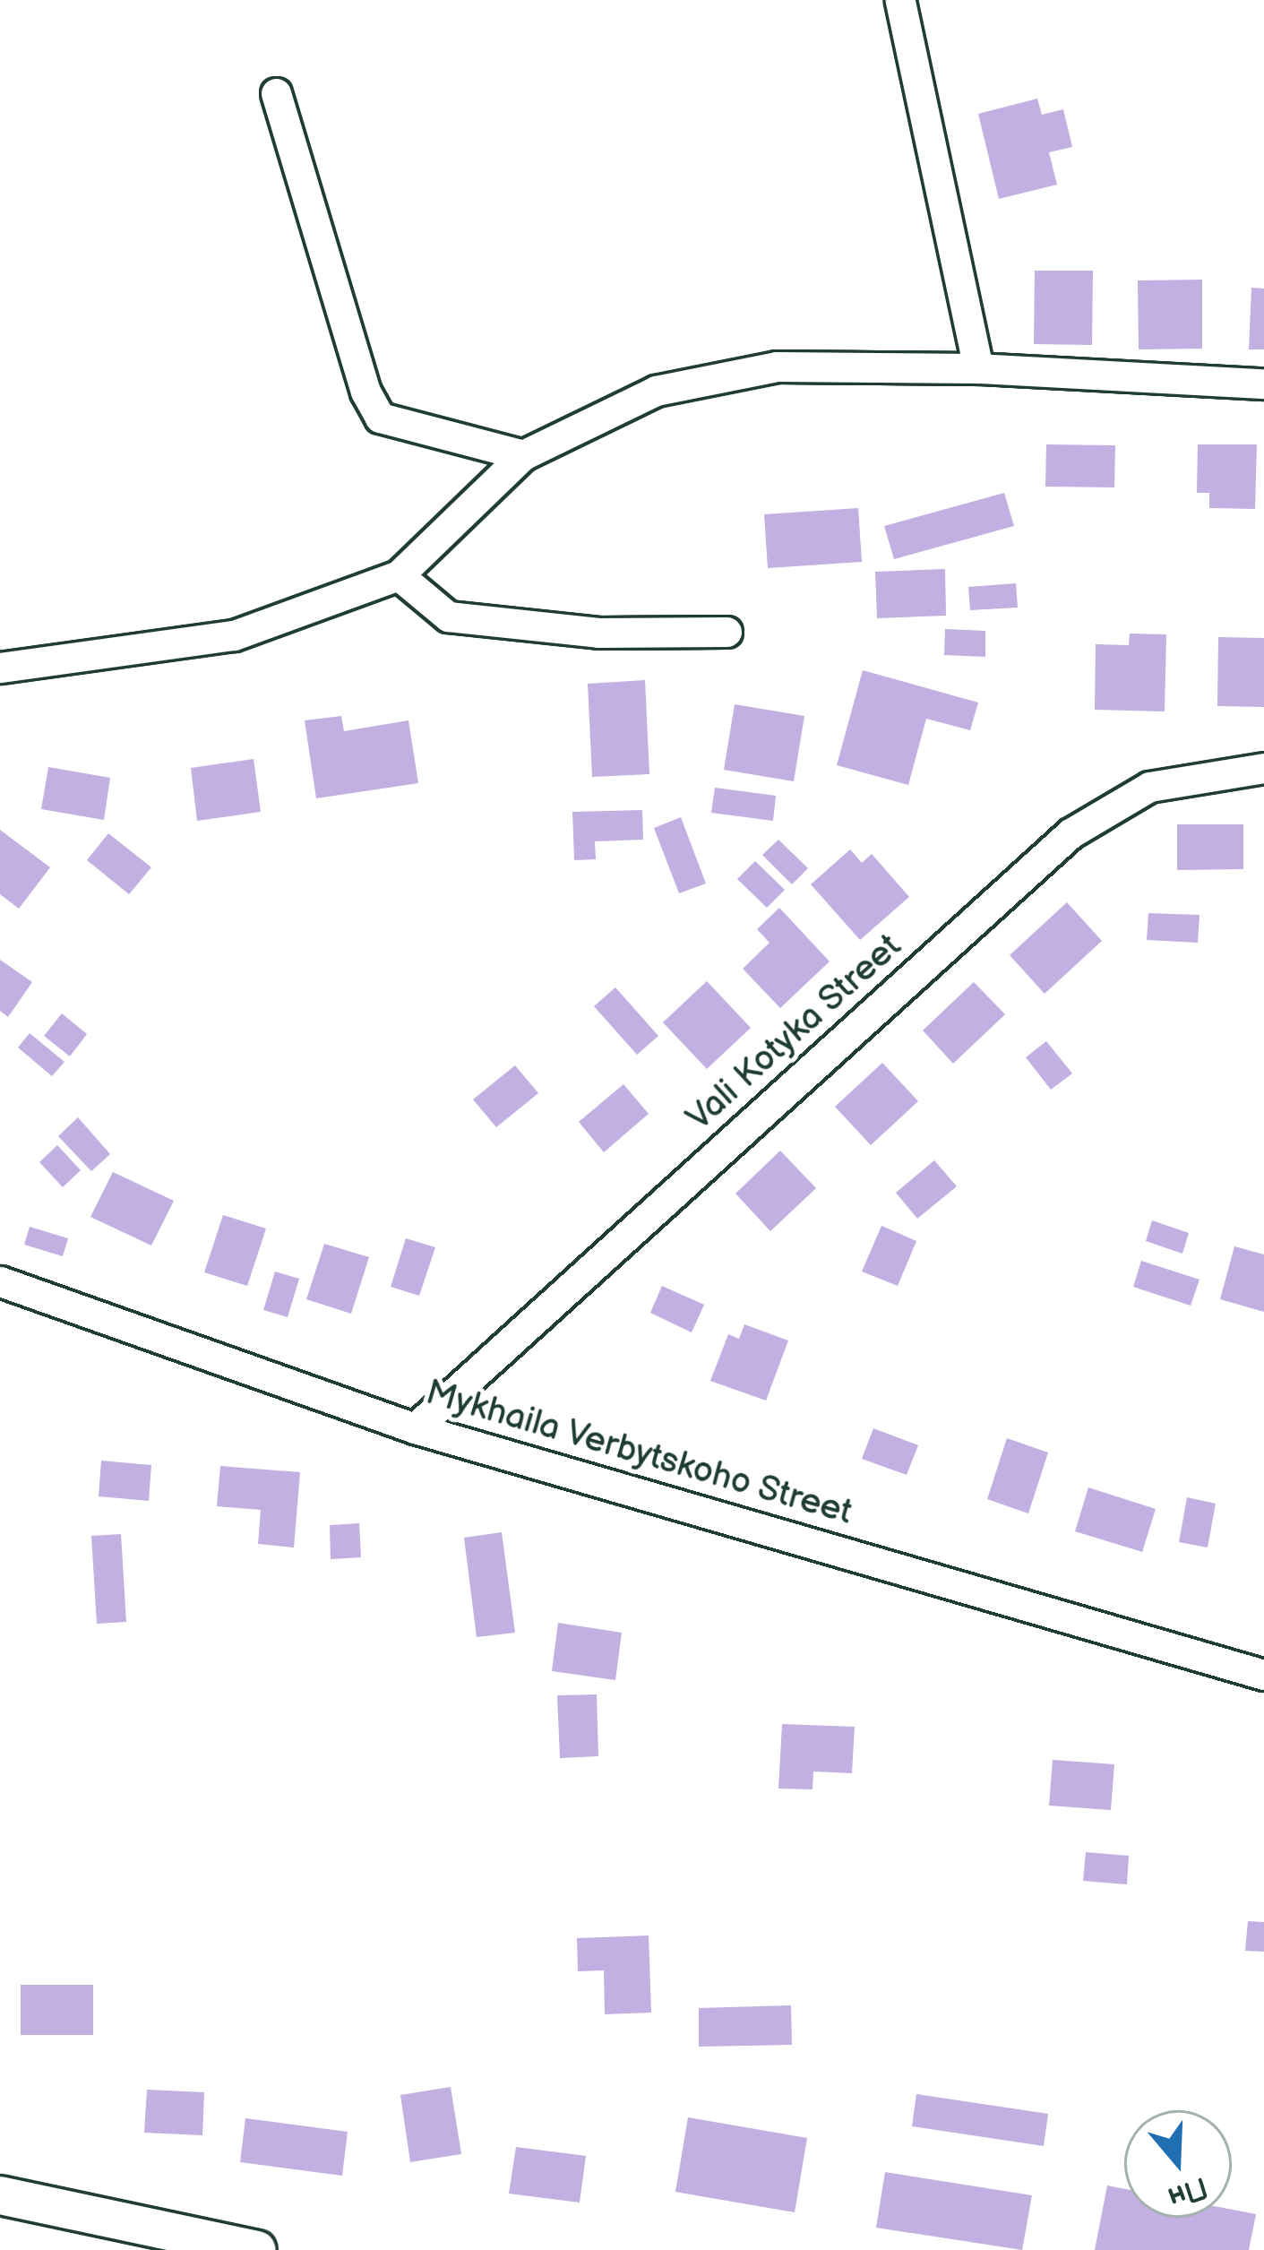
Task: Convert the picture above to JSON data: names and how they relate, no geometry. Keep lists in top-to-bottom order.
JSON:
{
  "streets": {
    "street": ["Vali Kotyka Street", "Mykhaila Verbytskoho Street"]
  },
  "crossings": [
    ["Vali Kotyka Street", "Mykhaila Verbytskoho Street"]
  ],
  "north": "bottom"
}
